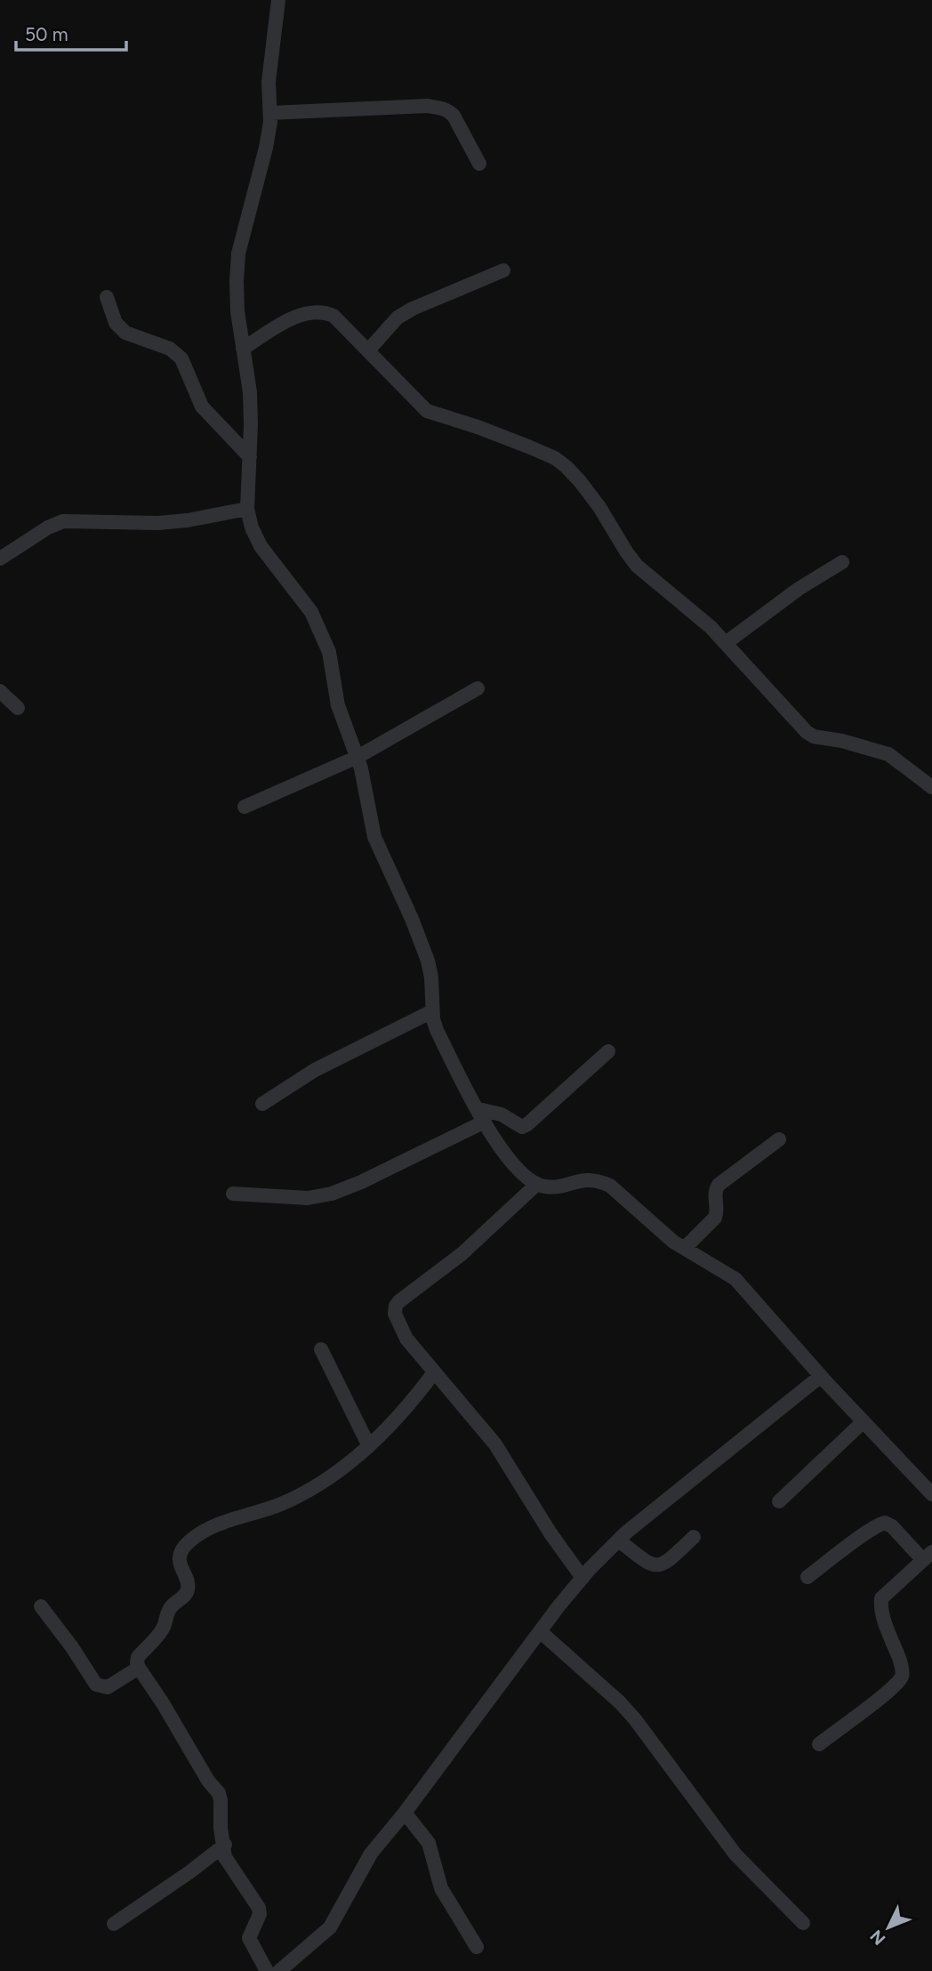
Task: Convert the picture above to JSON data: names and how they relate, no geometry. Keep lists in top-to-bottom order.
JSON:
{
  "scale_bar": "50 m",
  "north": "bottom left"
}
